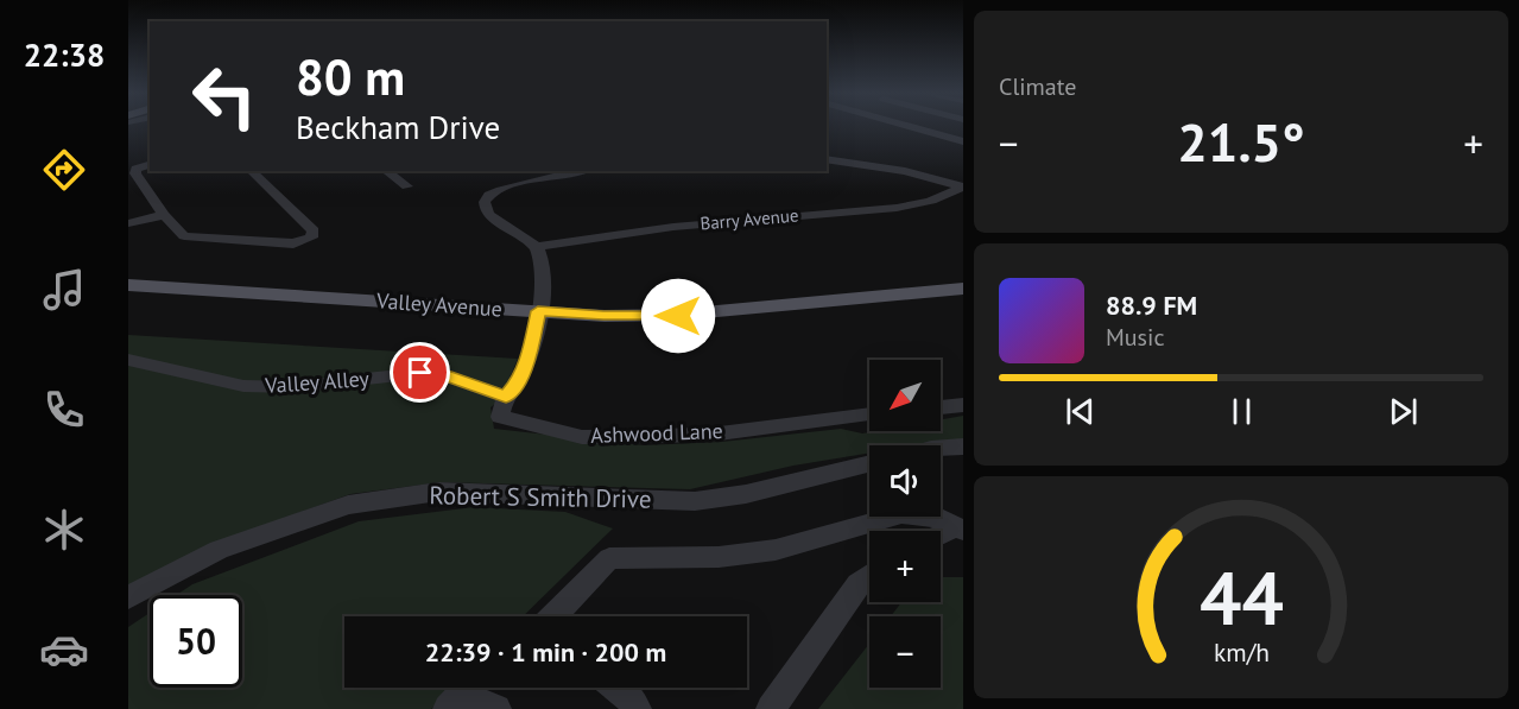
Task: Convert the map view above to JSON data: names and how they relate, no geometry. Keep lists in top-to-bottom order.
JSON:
{
  "streets": {
    "main road": ["Valley Avenue"],
    "street": [
      "Barry Avenue",
      "Valley Alley",
      "Ashwood Lane",
      "Robert S Smith Drive"
    ]
  },
  "crossings": [
    ["Valley Alley", "Ashwood Lane"]
  ],
  "north": "bottom left",
  "page": {
    "tabs": "22:38",
    "tile": "Climate",
    "turn": ["80 m", "Beckham Drive"],
    "heat": ["−", "21.5°", "+"],
    "song": ["88.9 FM", "Music"],
    "map_buttons": ["+", "−"],
    "limit": "50",
    "trip": "22:39 · 1 min · 200 m",
    "gauge": ["44", "km/h"]
  }
}
